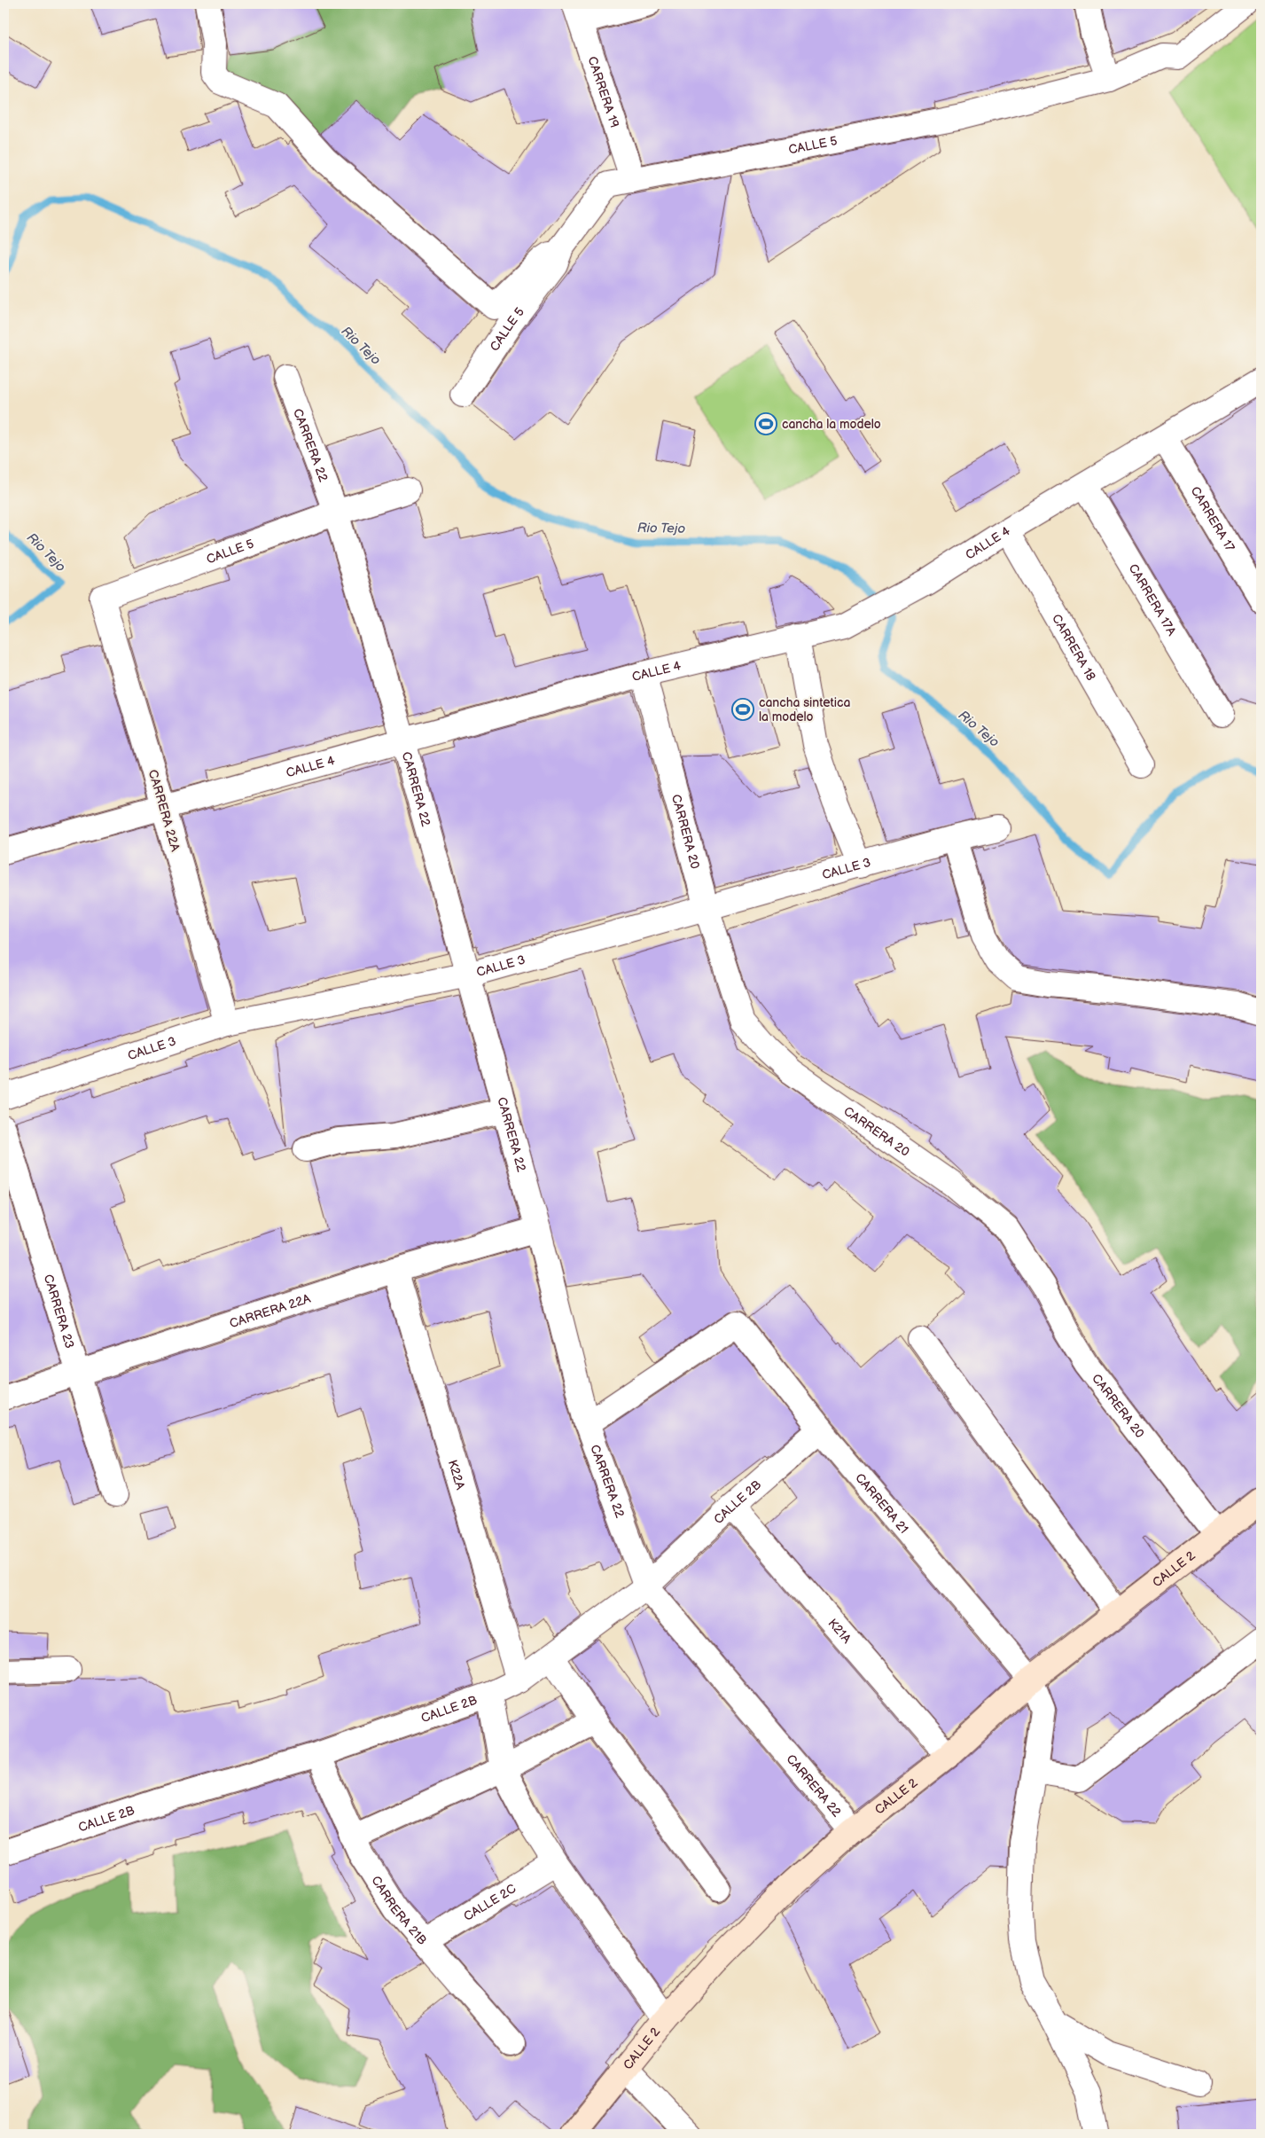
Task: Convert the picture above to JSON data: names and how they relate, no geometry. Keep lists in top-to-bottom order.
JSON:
{
  "streets": {
    "street": [
      "CARRERA 19",
      "CALLE 5",
      "CARRERA 22",
      "CARRERA 17",
      "CALLE 4",
      "CARRERA 17A",
      "CARRERA 18",
      "CARRERA 22A",
      "CARRERA 20",
      "CALLE 3",
      "CARRERA 23",
      "K22A",
      "CALLE 2B",
      "CARRERA 21",
      "CALLE 2",
      "K21A",
      "CALLE 2C",
      "CARRERA 21B"
    ]
  },
  "crossings": [
    ["CARRERA 19", "CALLE 5"],
    ["CALLE 5", "CARRERA 22"],
    ["CALLE 5", "CARRERA 22A"],
    ["CARRERA 22", "CALLE 4"],
    ["CARRERA 22", "CARRERA 22A"],
    ["CARRERA 22", "CALLE 3"],
    ["CARRERA 22", "CALLE 2B"],
    ["CARRERA 22", "CARRERA 21"],
    ["CARRERA 22", "CALLE 2"],
    ["CARRERA 17", "CALLE 4"],
    ["CALLE 4", "CARRERA 17A"],
    ["CALLE 4", "CARRERA 18"],
    ["CALLE 4", "CARRERA 22A"],
    ["CALLE 4", "CARRERA 20"],
    ["CARRERA 22A", "CALLE 3"],
    ["CARRERA 22A", "CARRERA 23"],
    ["CARRERA 22A", "K22A"],
    ["CARRERA 20", "CALLE 3"],
    ["CARRERA 20", "CALLE 2"],
    ["K22A", "CALLE 2B"],
    ["CALLE 2B", "CARRERA 21"],
    ["CALLE 2B", "K21A"],
    ["CALLE 2B", "CARRERA 21B"],
    ["CARRERA 21", "CALLE 2"],
    ["CALLE 2", "K21A"],
    ["CALLE 2C", "CARRERA 21B"]
  ],
  "water": ["Rio Tejo"],
  "places": {
    "sports": ["cancha la modelo", "cancha sintetica la modelo"]
  }
}
